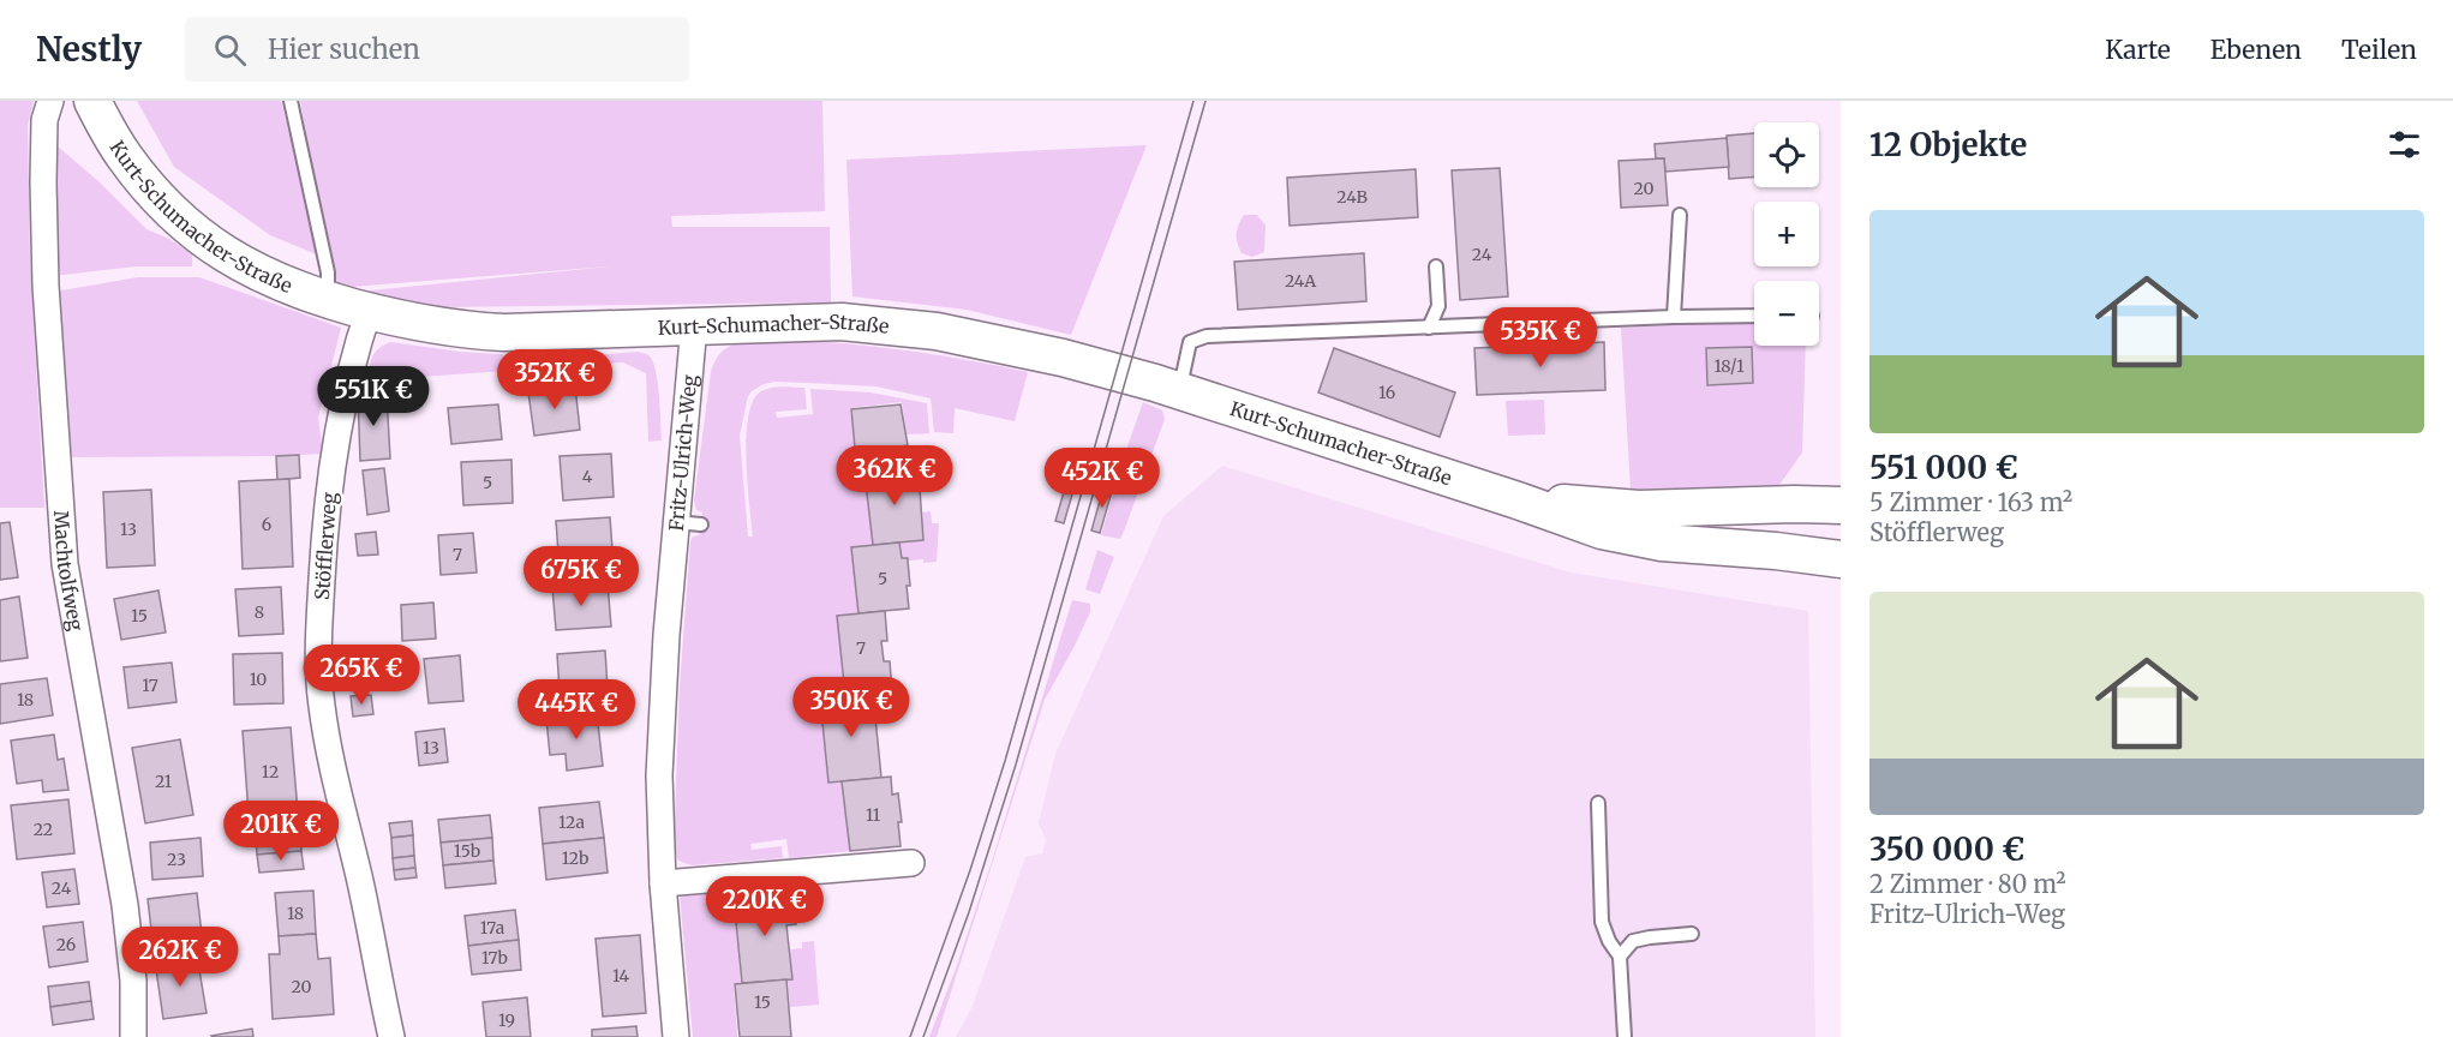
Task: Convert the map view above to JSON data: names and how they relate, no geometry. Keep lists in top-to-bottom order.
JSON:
{
  "streets": {
    "street": [
      "Kurt-Schumacher-Straße",
      "Fritz-Ulrich-Weg",
      "Stöfflerweg",
      "Machtolfweg"
    ]
  },
  "crossings": [
    ["Kurt-Schumacher-Straße", "Fritz-Ulrich-Weg"],
    ["Kurt-Schumacher-Straße", "Stöfflerweg"]
  ],
  "house_numbers": [
    "20",
    "24B",
    "24",
    "24A",
    "18/1",
    "16",
    "4",
    "5",
    "6",
    "13",
    "7",
    "5",
    "8",
    "15",
    "7",
    "10",
    "17",
    "18",
    "13",
    "12",
    "21",
    "11",
    "12a",
    "22",
    "15b",
    "12b",
    "23",
    "24",
    "18",
    "17a",
    "26",
    "17b",
    "14",
    "20",
    "15",
    "19"
  ],
  "page": {
    "header": "Nestly",
    "search": "Hier suchen",
    "nav": ["Karte", "Ebenen", "Teilen"],
    "heading": "12 Objekte",
    "map_buttons": ["+", "−"],
    "list": [
      {
        "name": "551 000 €",
        "note": "5 Zimmer · 163 m² · Stöfflerweg"
      },
      {
        "name": "350 000 €",
        "note": "2 Zimmer · 80 m² · Fritz-Ulrich-Weg"
      }
    ],
    "price": [
      "535K €",
      "352K €",
      "551K €",
      "362K €",
      "452K €",
      "675K €",
      "265K €",
      "350K €",
      "445K €",
      "201K €",
      "220K €",
      "262K €"
    ]
  }
}
